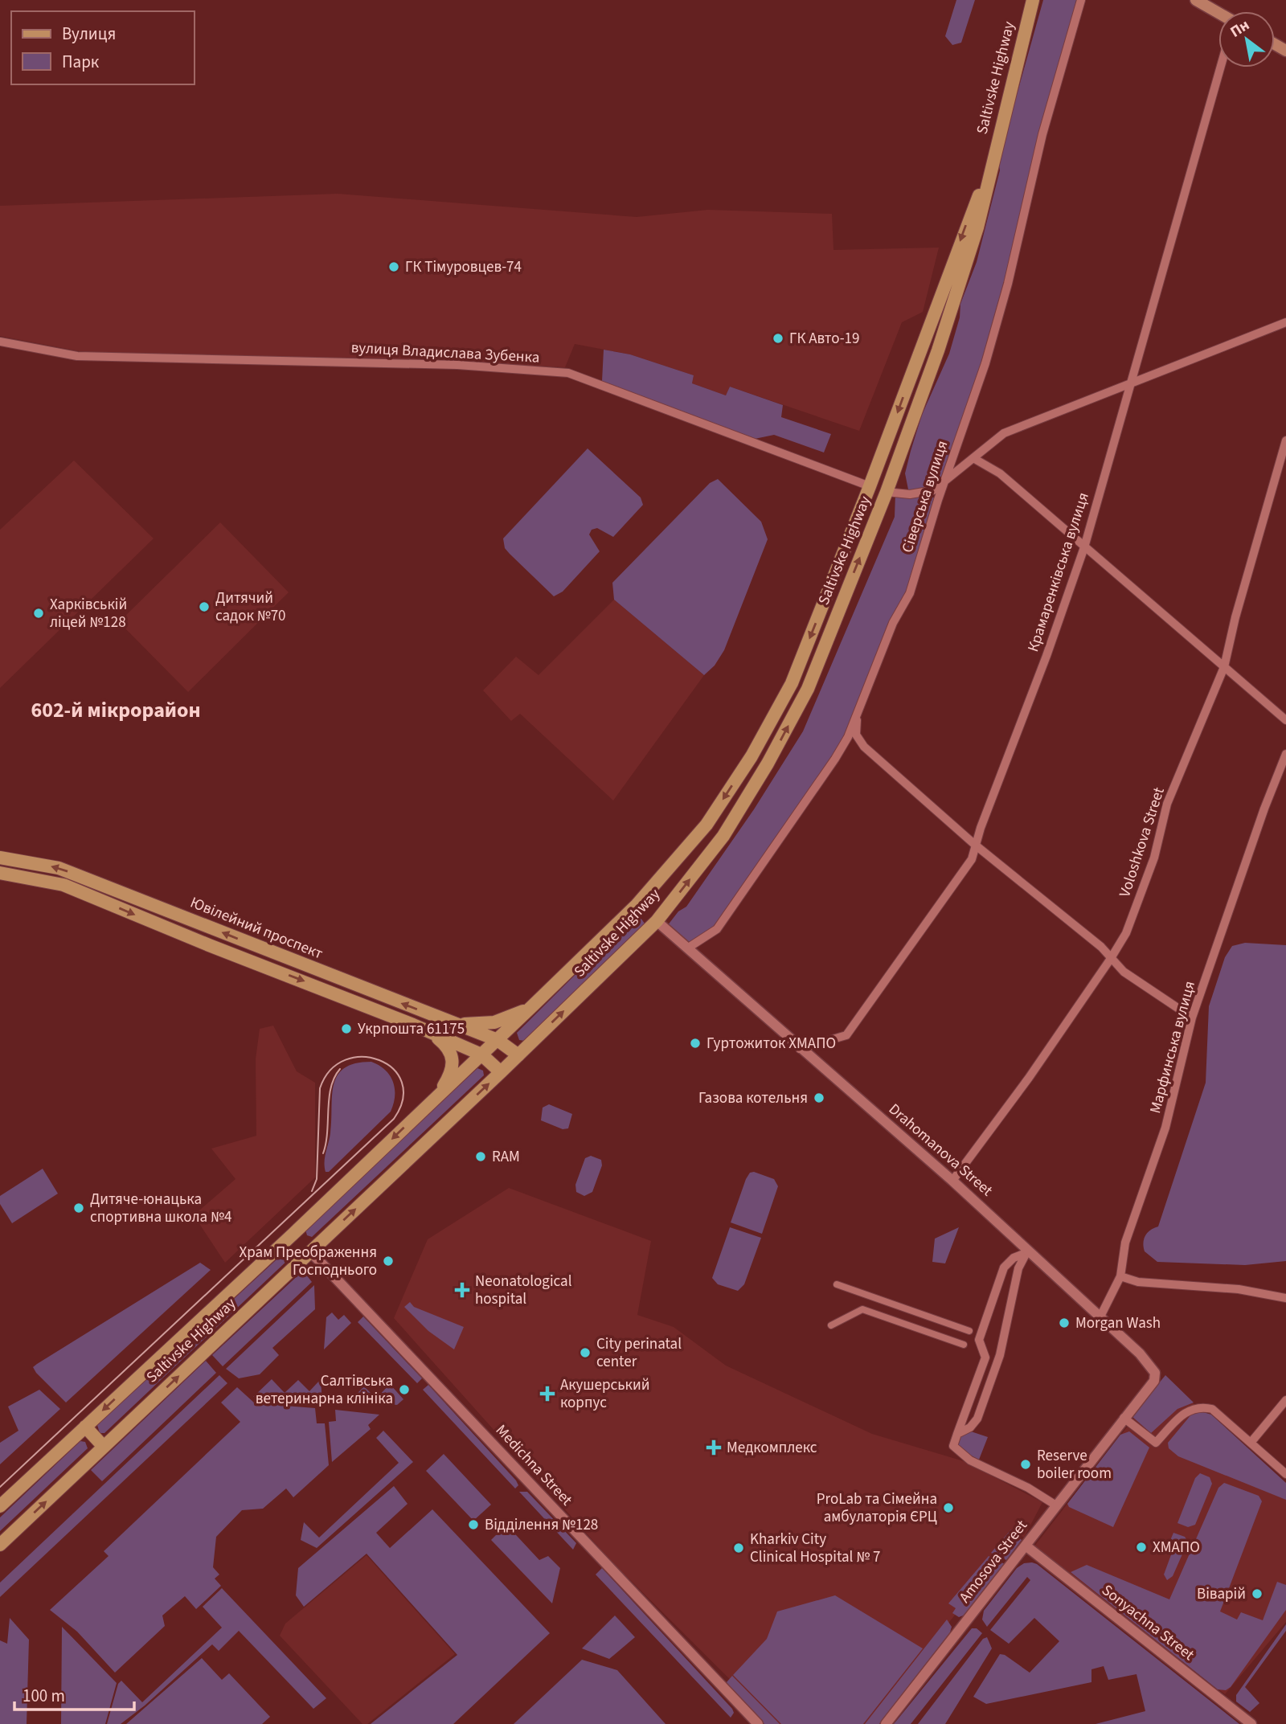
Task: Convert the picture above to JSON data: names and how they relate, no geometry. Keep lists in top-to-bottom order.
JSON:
{
  "streets": {
    "main road": ["Saltivske Highway", "Ювілейний проспект"],
    "street": [
      "вулиця Владислава Зубенка",
      "Сіверська вулиця",
      "Крамаренківська вулиця",
      "Voloshkova Street",
      "Марфинська вулиця",
      "Drahomanova Street",
      "Medichna Street",
      "Amosova Street",
      "Sonyachna Street"
    ]
  },
  "crossings": [
    ["Saltivske Highway", "вулиця Владислава Зубенка"],
    ["Saltivske Highway", "Ювілейний проспект"],
    ["Saltivske Highway", "Drahomanova Street"],
    ["Saltivske Highway", "Medichna Street"],
    ["Сіверська вулиця", "Drahomanova Street"],
    ["Крамаренківська вулиця", "Drahomanova Street"],
    ["Voloshkova Street", "Drahomanova Street"],
    ["Марфинська вулиця", "Drahomanova Street"],
    ["Drahomanova Street", "Amosova Street"],
    ["Amosova Street", "Sonyachna Street"]
  ],
  "districts": ["602-й мікрорайон"],
  "places": {
    "other": [
      "ГК Тімуровцев-74",
      "ГК Авто-19",
      "Дитячий садок №70",
      "Харківській ліцей №128",
      "Укрпошта 61175",
      "Гуртожиток ХМАПО",
      "Газова котельня",
      "RAM",
      "Дитяче-юнацька спортивна школа №4",
      "Храм Преображення Господнього",
      "Morgan Wash",
      "City perinatal center",
      "Салтівська ветеринарна клініка",
      "Reserve boiler room",
      "ProLab та Сімейна амбулаторія ЄРЦ",
      "Відділення №128",
      "ХМАПО",
      "Kharkiv City Clinical Hospital № 7",
      "Віварій"
    ],
    "health": ["Neonatological hospital", "Акушерський корпус", "Медкомплекс"]
  },
  "legend": ["Вулиця", "Парк"],
  "scale_bar": "100 m",
  "north": "top left"
}
